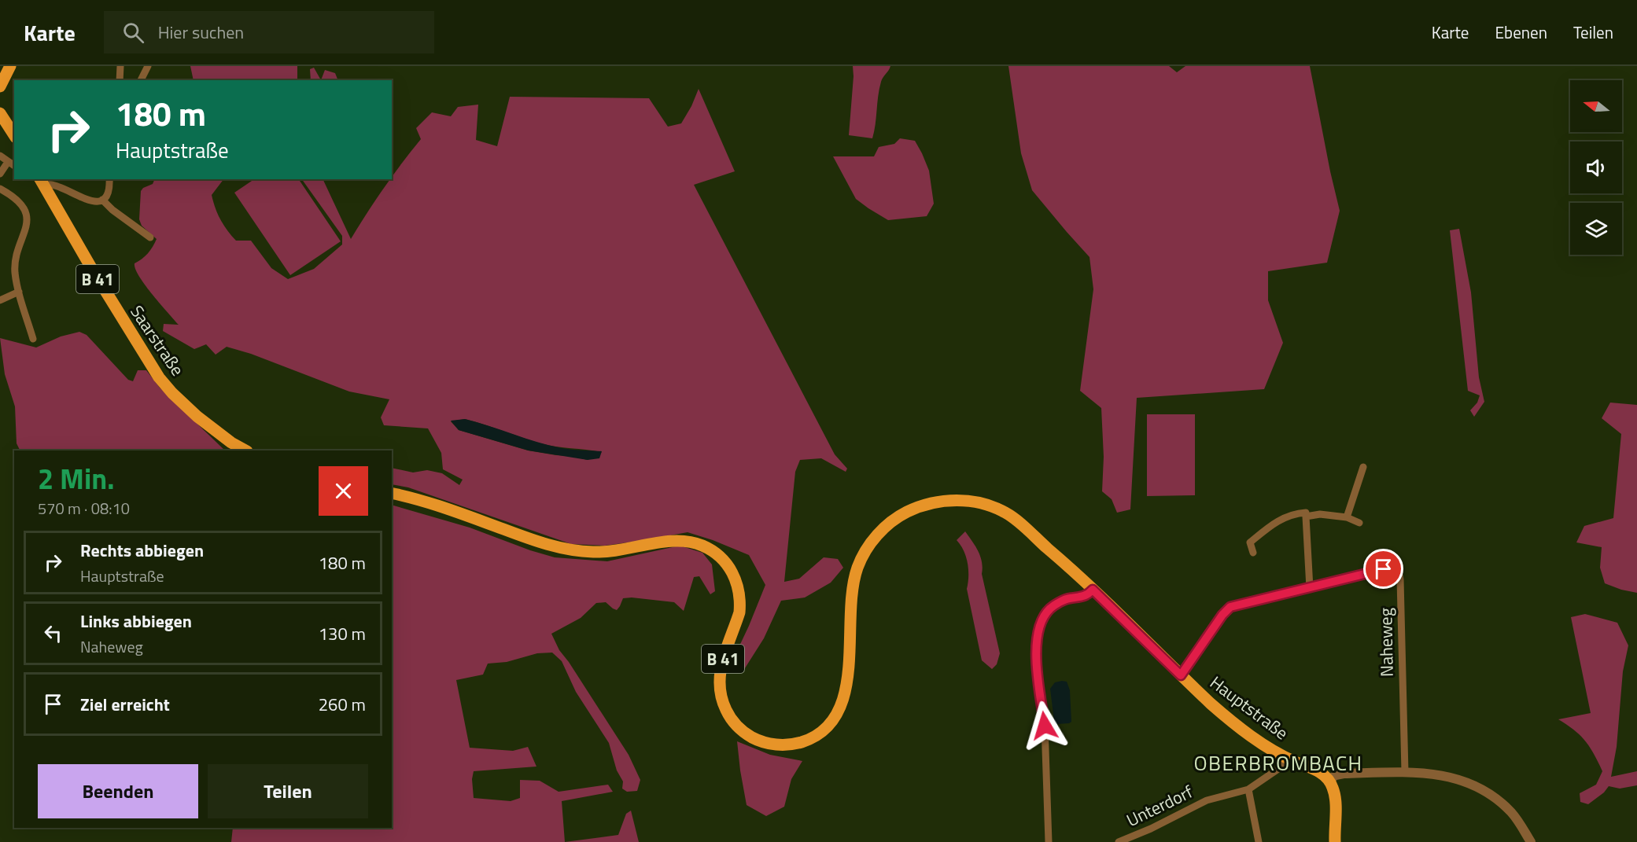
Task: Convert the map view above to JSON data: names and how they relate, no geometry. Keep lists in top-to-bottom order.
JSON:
{
  "streets": {
    "main road": ["B 41", "Saarstraße", "Hauptstraße"],
    "street": ["Naheweg", "Unterdorf"]
  },
  "crossings": [
    ["B 41", "Saarstraße"],
    ["Naheweg", "Hauptstraße"],
    ["Hauptstraße", "Unterdorf"]
  ],
  "districts": ["OBERBROMBACH"],
  "north": "left",
  "page": {
    "header": "Karte",
    "search": "Hier suchen",
    "nav": ["Karte", "Ebenen", "Teilen"],
    "turn": ["180 m", "Hauptstraße"],
    "heading": ["2 Min.", "570 m · 08:10"],
    "list": [
      {
        "name": "Rechts abbiegen",
        "note": "Hauptstraße",
        "value": "180 m"
      },
      {
        "name": "Links abbiegen",
        "note": "Naheweg",
        "value": "130 m"
      },
      {
        "name": "Ziel erreicht",
        "value": "260 m"
      }
    ],
    "buttons": ["Beenden", "Teilen"]
  }
}
